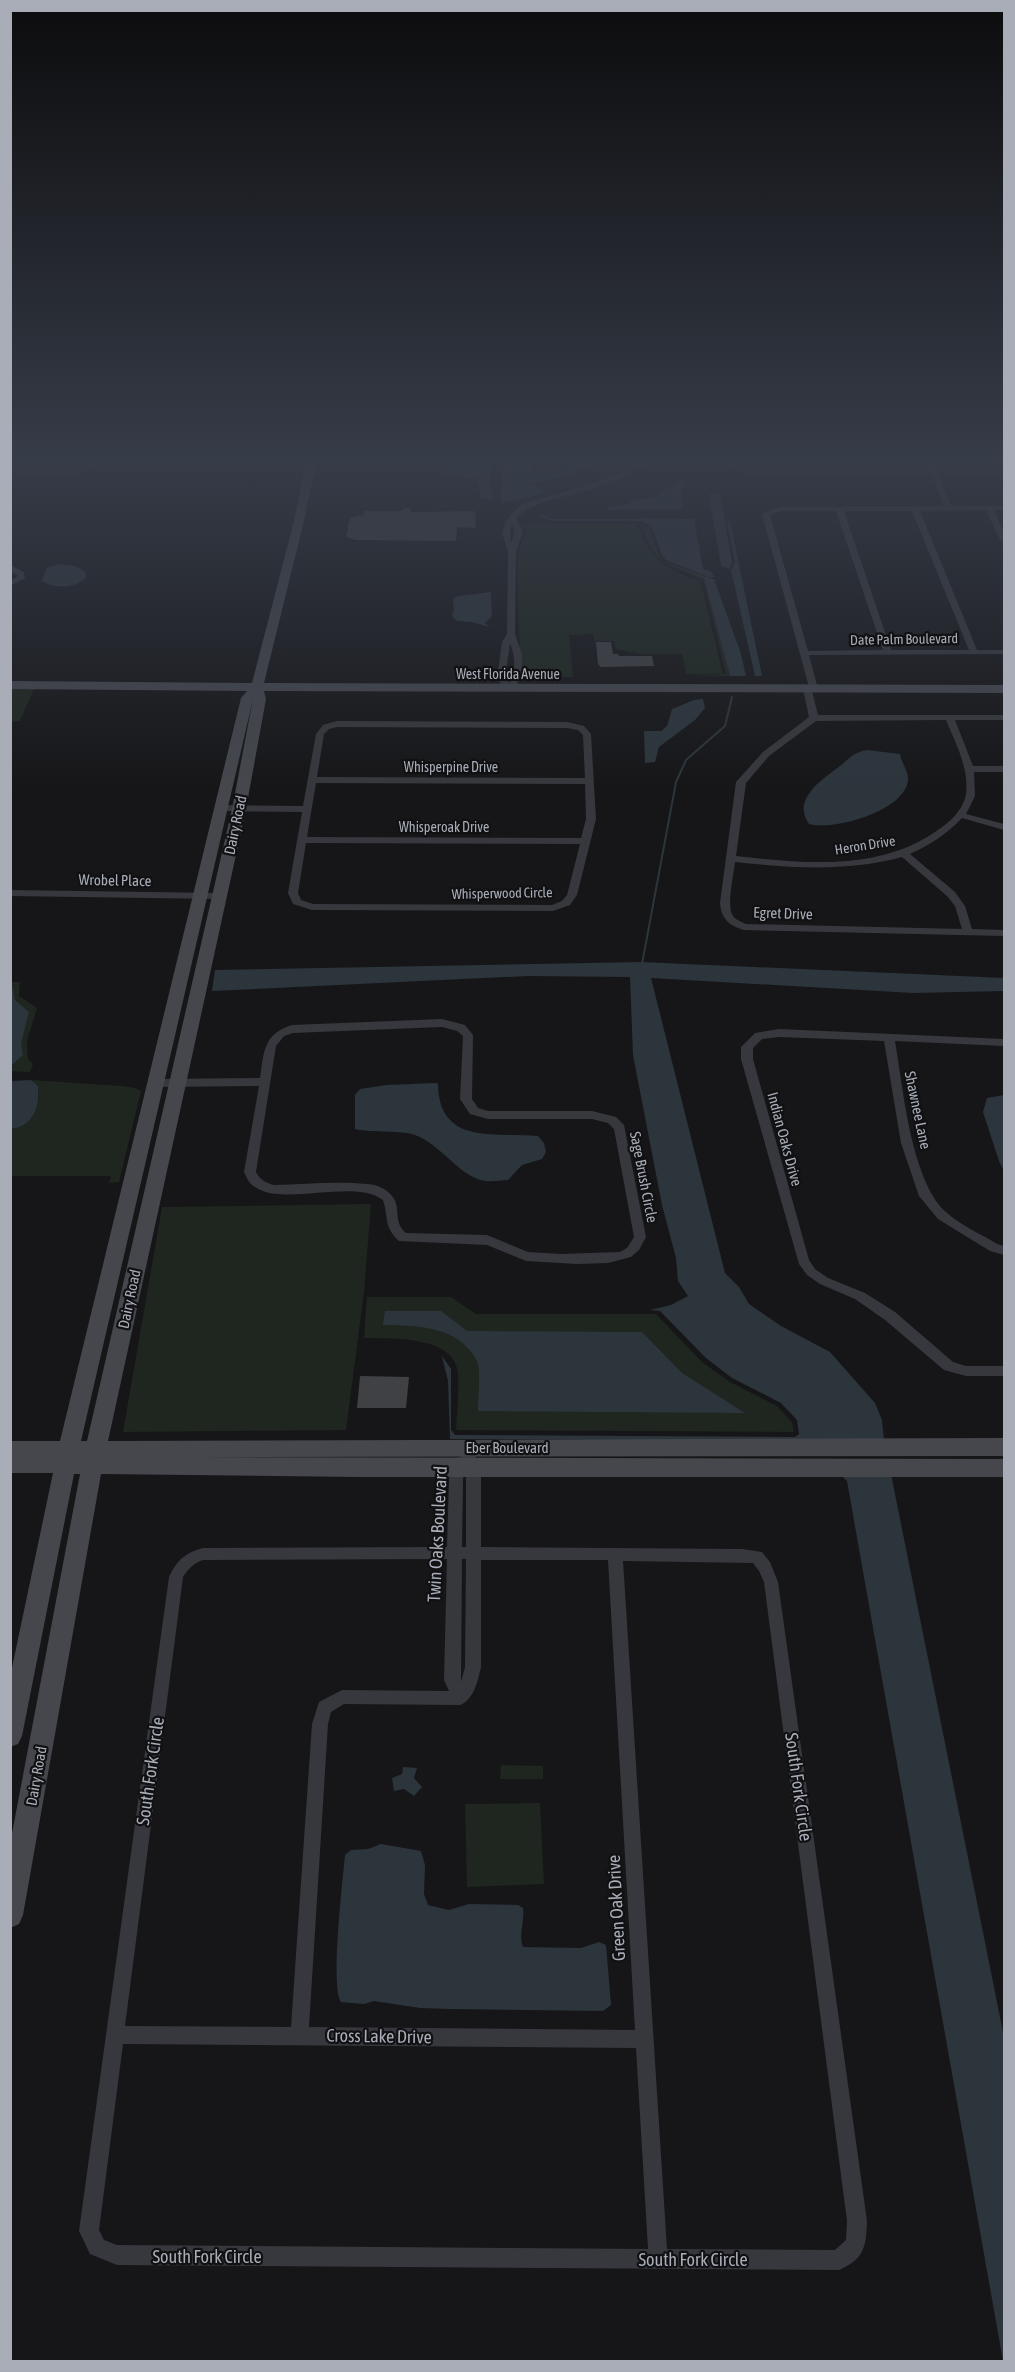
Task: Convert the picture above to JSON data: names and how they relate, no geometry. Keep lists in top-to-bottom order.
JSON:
{
  "streets": {
    "street": [
      "Date Palm Boulevard",
      "West Florida Avenue",
      "Whisperpine Drive",
      "Dairy Road",
      "Whisperoak Drive",
      "Heron Drive",
      "Wrobel Place",
      "Whisperwood Circle",
      "Egret Drive",
      "Shawnee Lane",
      "Indian Oaks Drive",
      "Sage Brush Circle",
      "Eber Boulevard",
      "Twin Oaks Boulevard",
      "South Fork Circle",
      "Green Oak Drive",
      "Cross Lake Drive"
    ]
  },
  "crossings": [
    ["West Florida Avenue", "Dairy Road"],
    ["Whisperpine Drive", "Whisperwood Circle"],
    ["Dairy Road", "Wrobel Place"],
    ["Dairy Road", "Eber Boulevard"],
    ["Whisperoak Drive", "Whisperwood Circle"],
    ["Heron Drive", "Egret Drive"],
    ["Shawnee Lane", "Indian Oaks Drive"],
    ["Eber Boulevard", "Twin Oaks Boulevard"],
    ["Twin Oaks Boulevard", "South Fork Circle"],
    ["South Fork Circle", "Green Oak Drive"],
    ["South Fork Circle", "Cross Lake Drive"],
    ["Green Oak Drive", "Cross Lake Drive"]
  ]
}
